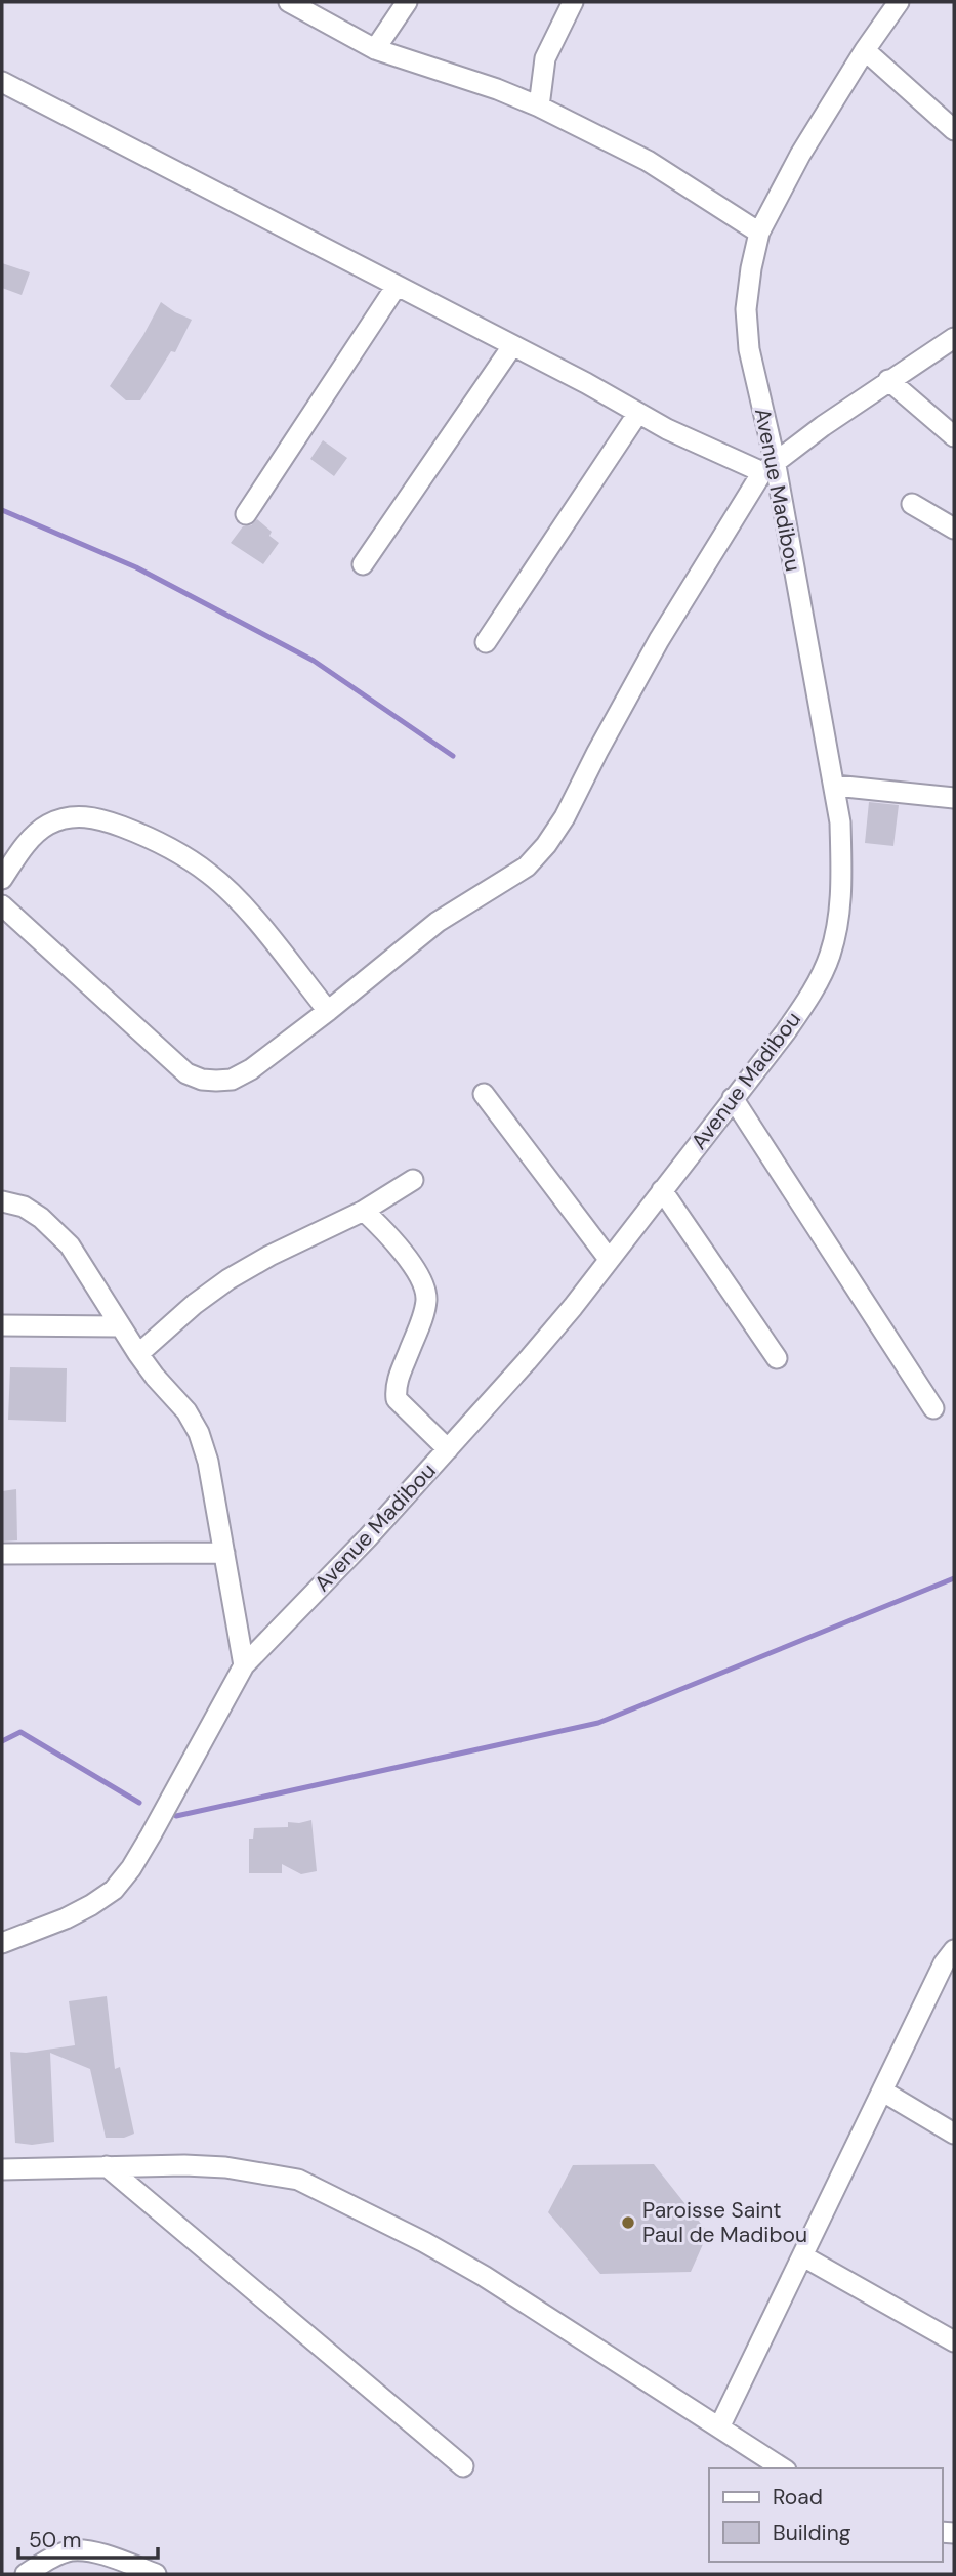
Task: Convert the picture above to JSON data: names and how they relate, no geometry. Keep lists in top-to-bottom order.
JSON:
{
  "streets": {
    "street": ["Avenue Madibou"]
  },
  "places": ["Paroisse Saint Paul de Madibou"],
  "legend": ["Road", "Building"],
  "scale_bar": "50 m"
}
